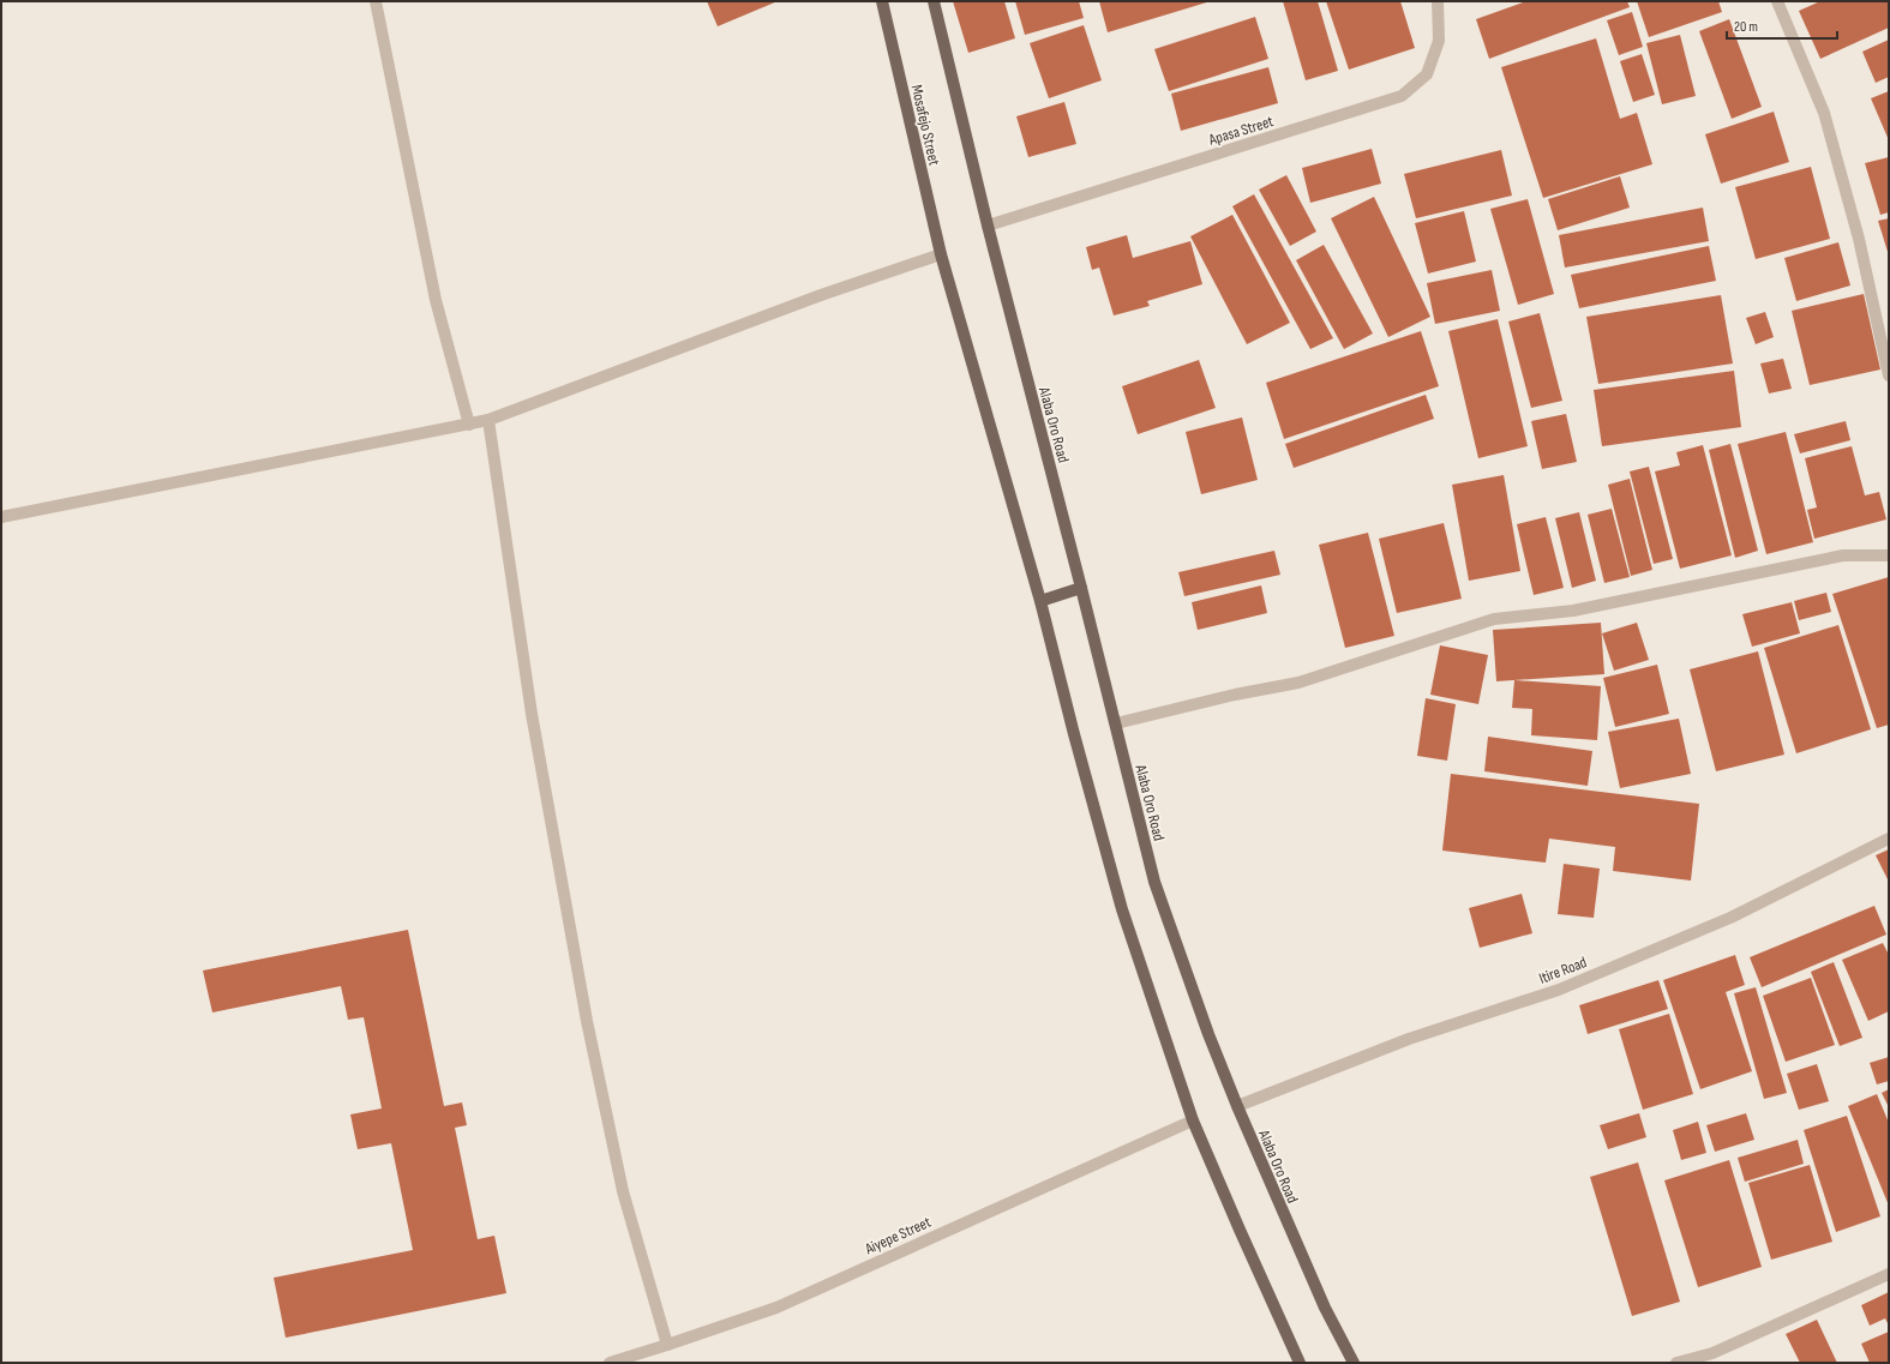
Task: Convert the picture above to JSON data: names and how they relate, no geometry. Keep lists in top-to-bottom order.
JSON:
{
  "streets": {
    "main road": ["Mosafejo Street", "Alaba Oro Road"],
    "street": ["Apasa Street", "Itire Road", "Aiyepe Street"]
  },
  "crossings": [
    ["Apasa Street", "Alaba Oro Road"],
    ["Alaba Oro Road", "Itire Road"]
  ],
  "scale_bar": "20 m"
}
